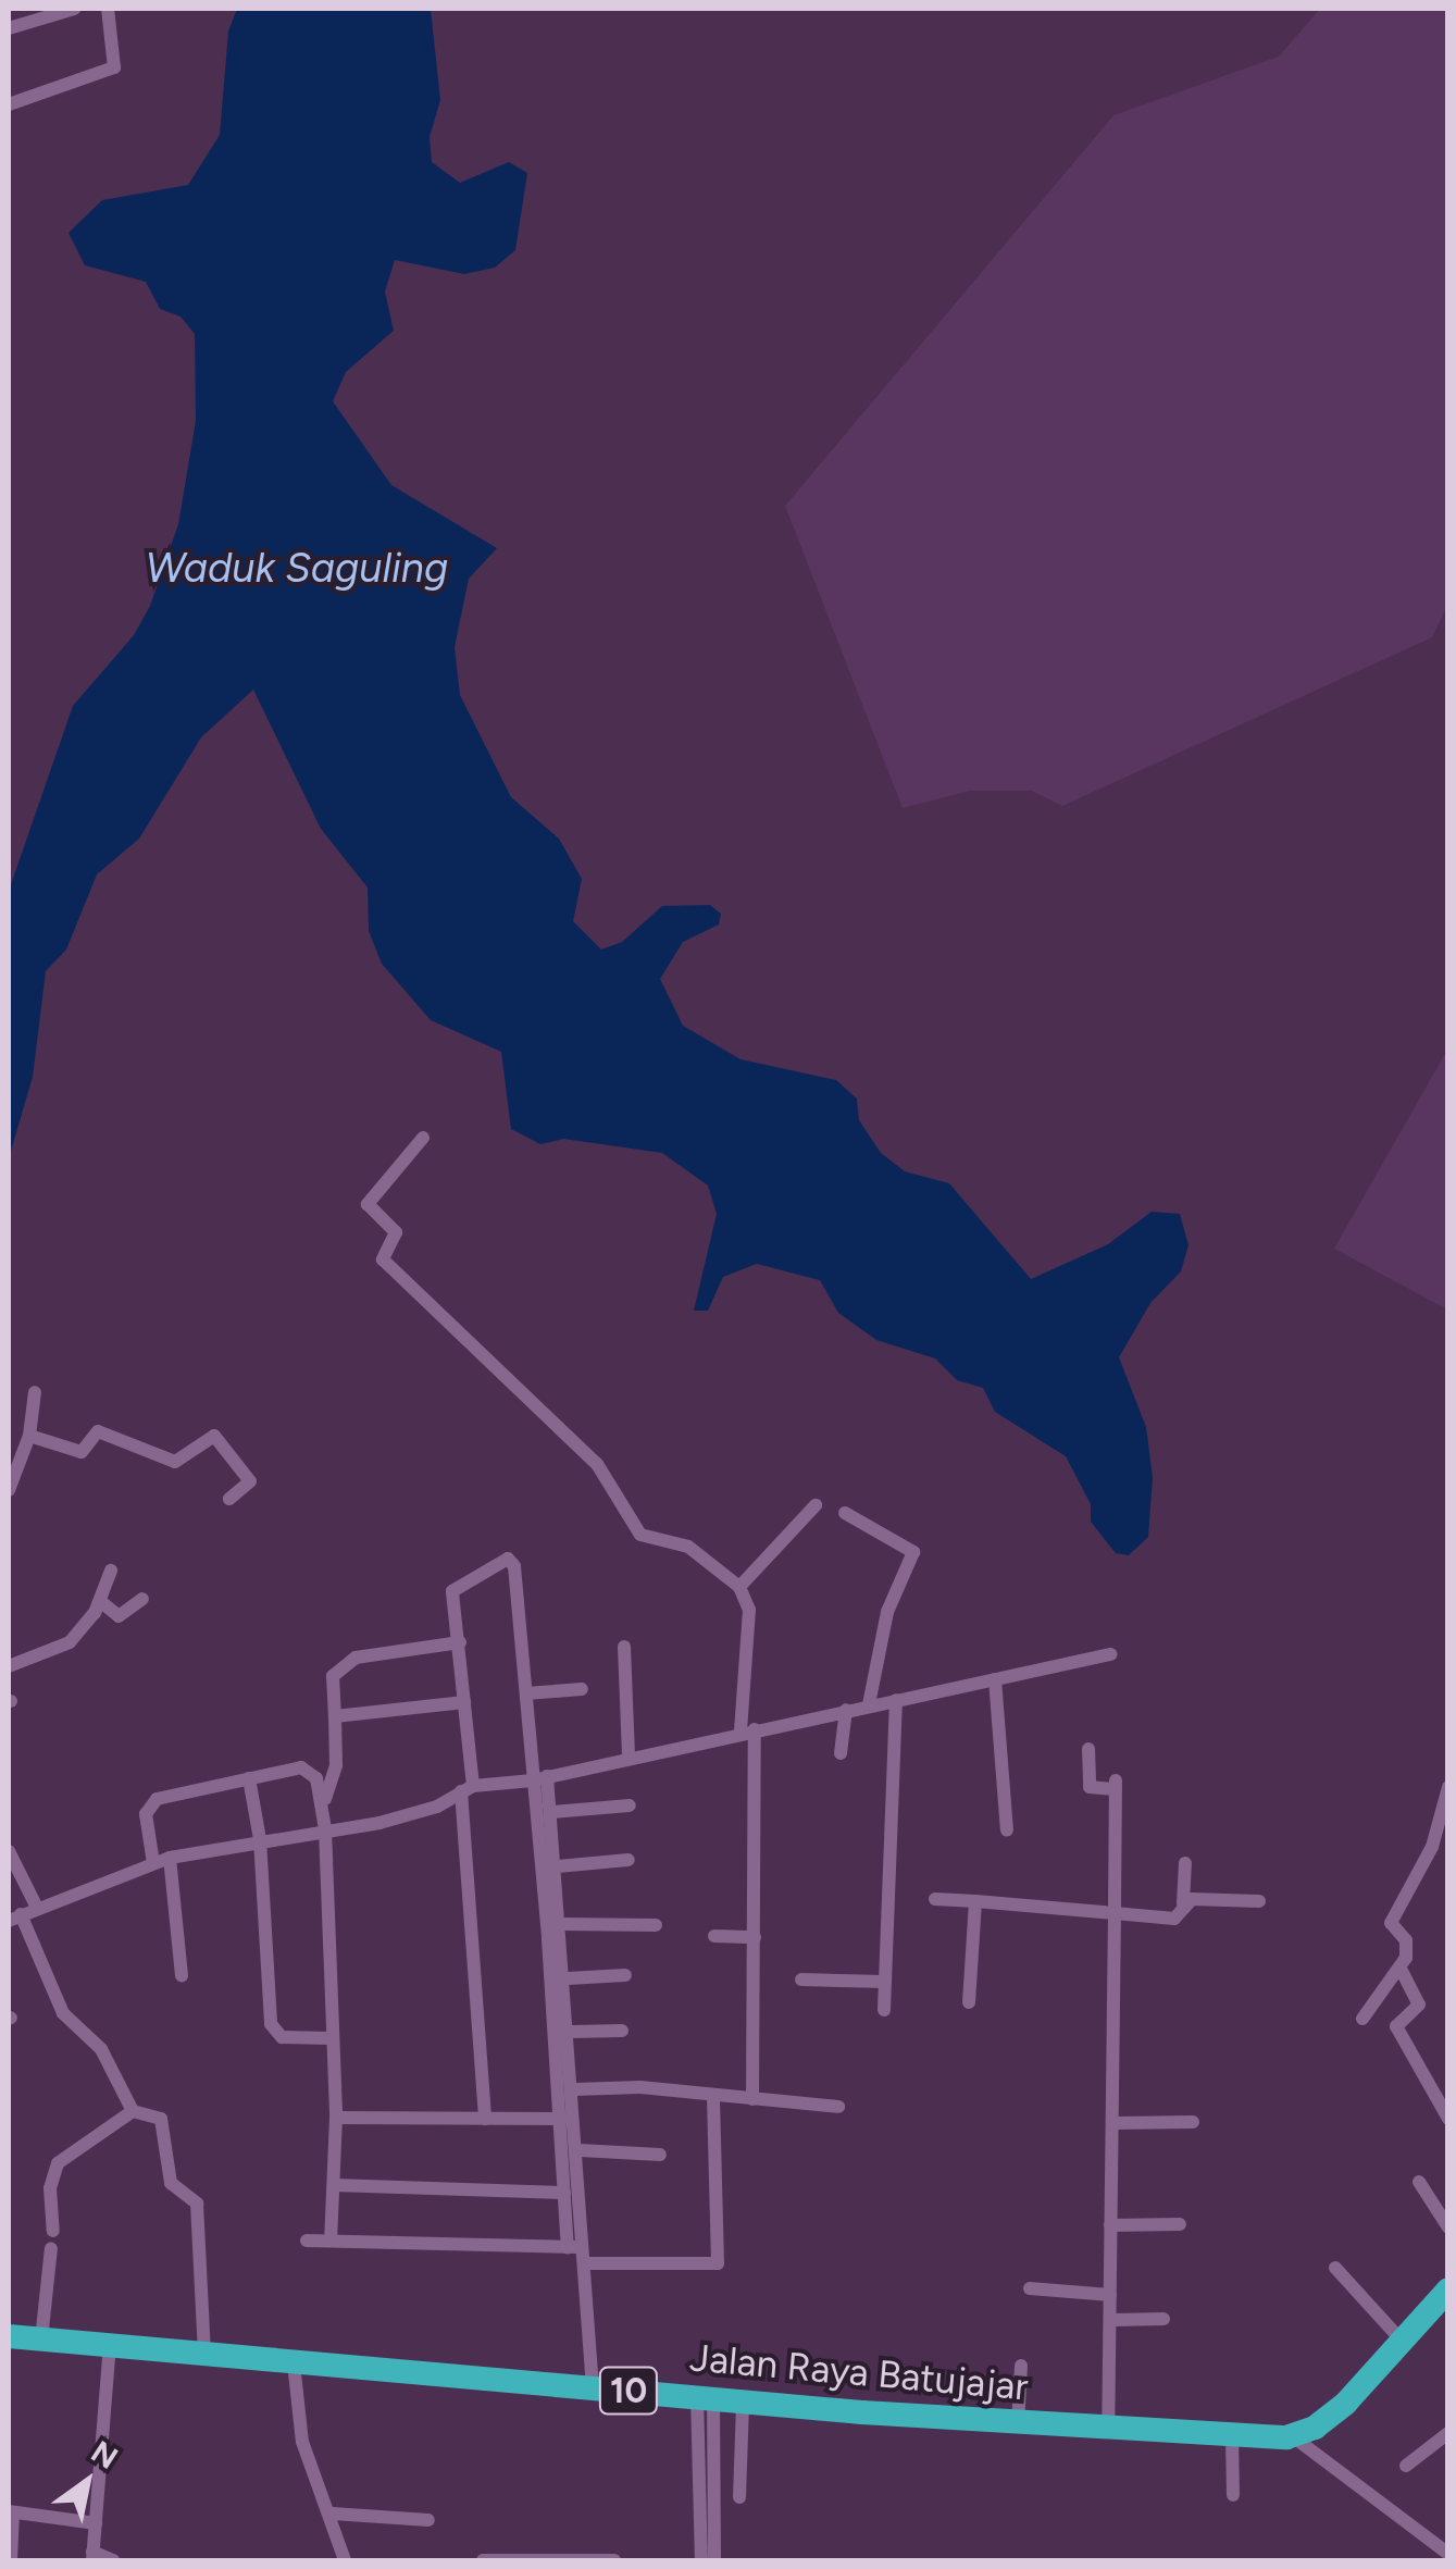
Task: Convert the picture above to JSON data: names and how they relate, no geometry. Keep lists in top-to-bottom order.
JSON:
{
  "streets": {
    "highway": ["Jalan Raya Batujajar", "10"]
  },
  "water": ["Waduk Saguling"],
  "north": "top right"
}
